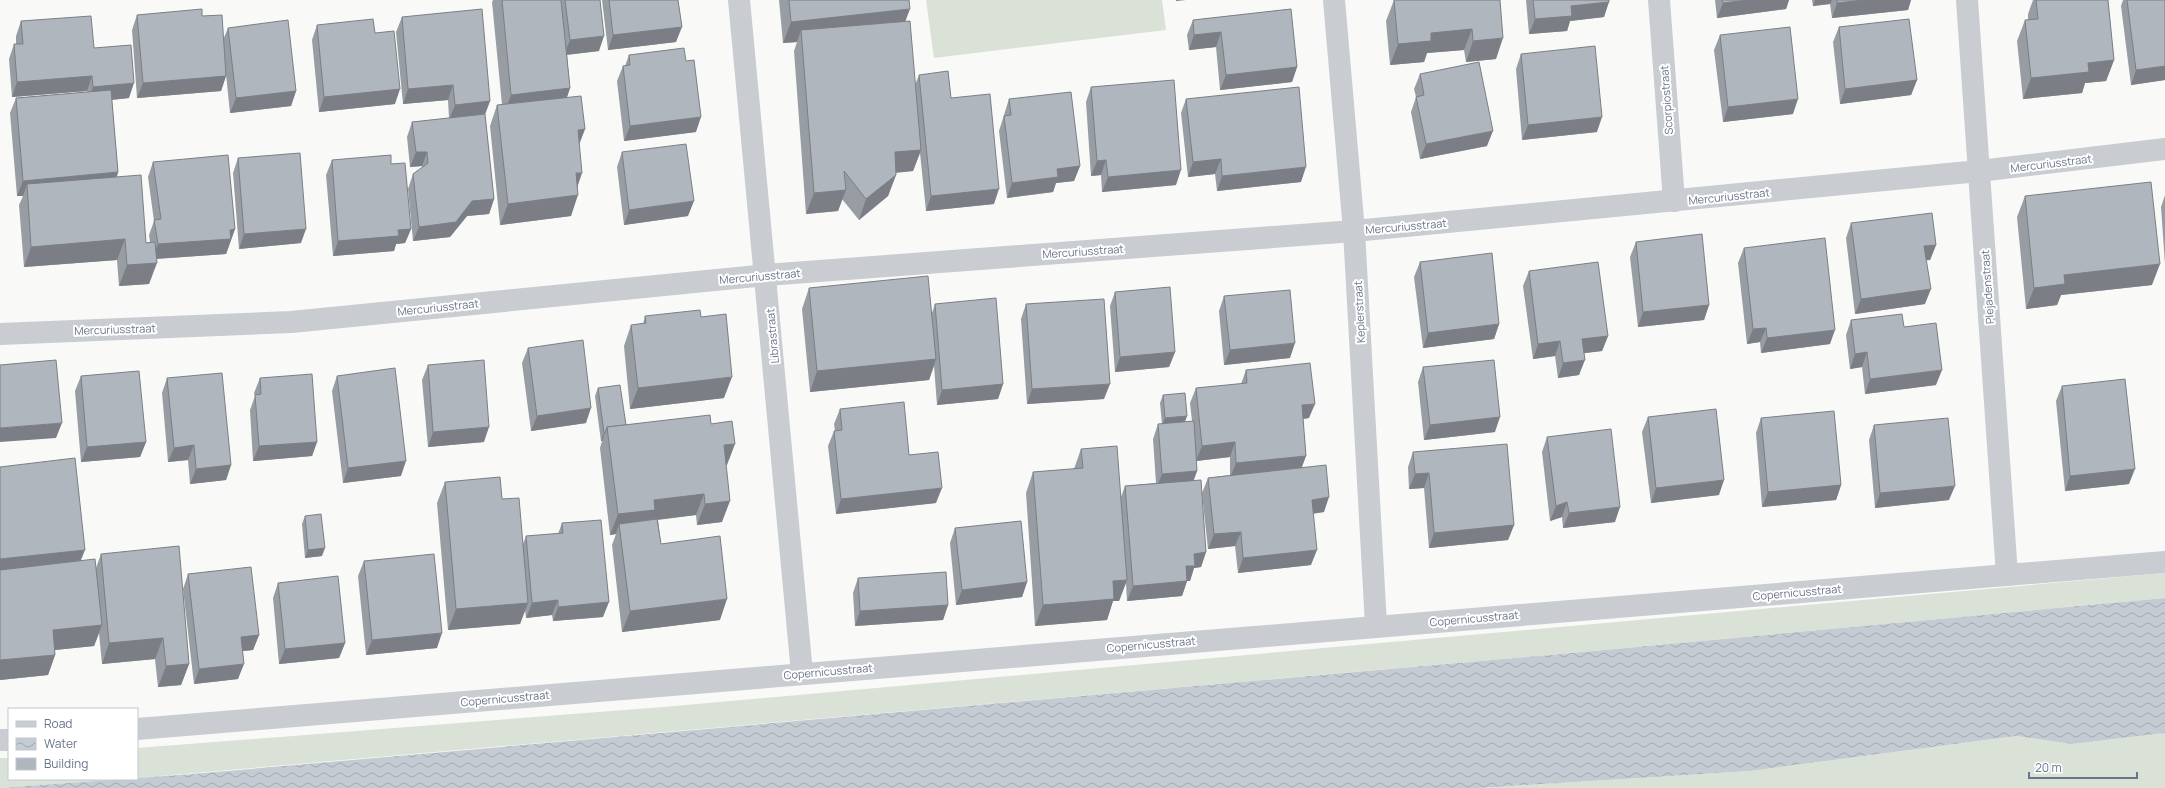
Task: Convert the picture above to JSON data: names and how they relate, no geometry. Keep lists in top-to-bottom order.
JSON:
{
  "streets": {
    "street": [
      "Scorpiostraat",
      "Mercuriusstraat",
      "Plejadenstraat",
      "Keplerstraat",
      "Librastraat",
      "Copernicusstraat"
    ]
  },
  "crossings": [
    ["Scorpiostraat", "Mercuriusstraat"],
    ["Mercuriusstraat", "Plejadenstraat"],
    ["Mercuriusstraat", "Keplerstraat"],
    ["Mercuriusstraat", "Librastraat"],
    ["Plejadenstraat", "Copernicusstraat"],
    ["Keplerstraat", "Copernicusstraat"],
    ["Librastraat", "Copernicusstraat"]
  ],
  "legend": ["Road", "Water", "Building"],
  "scale_bar": "20 m"
}
